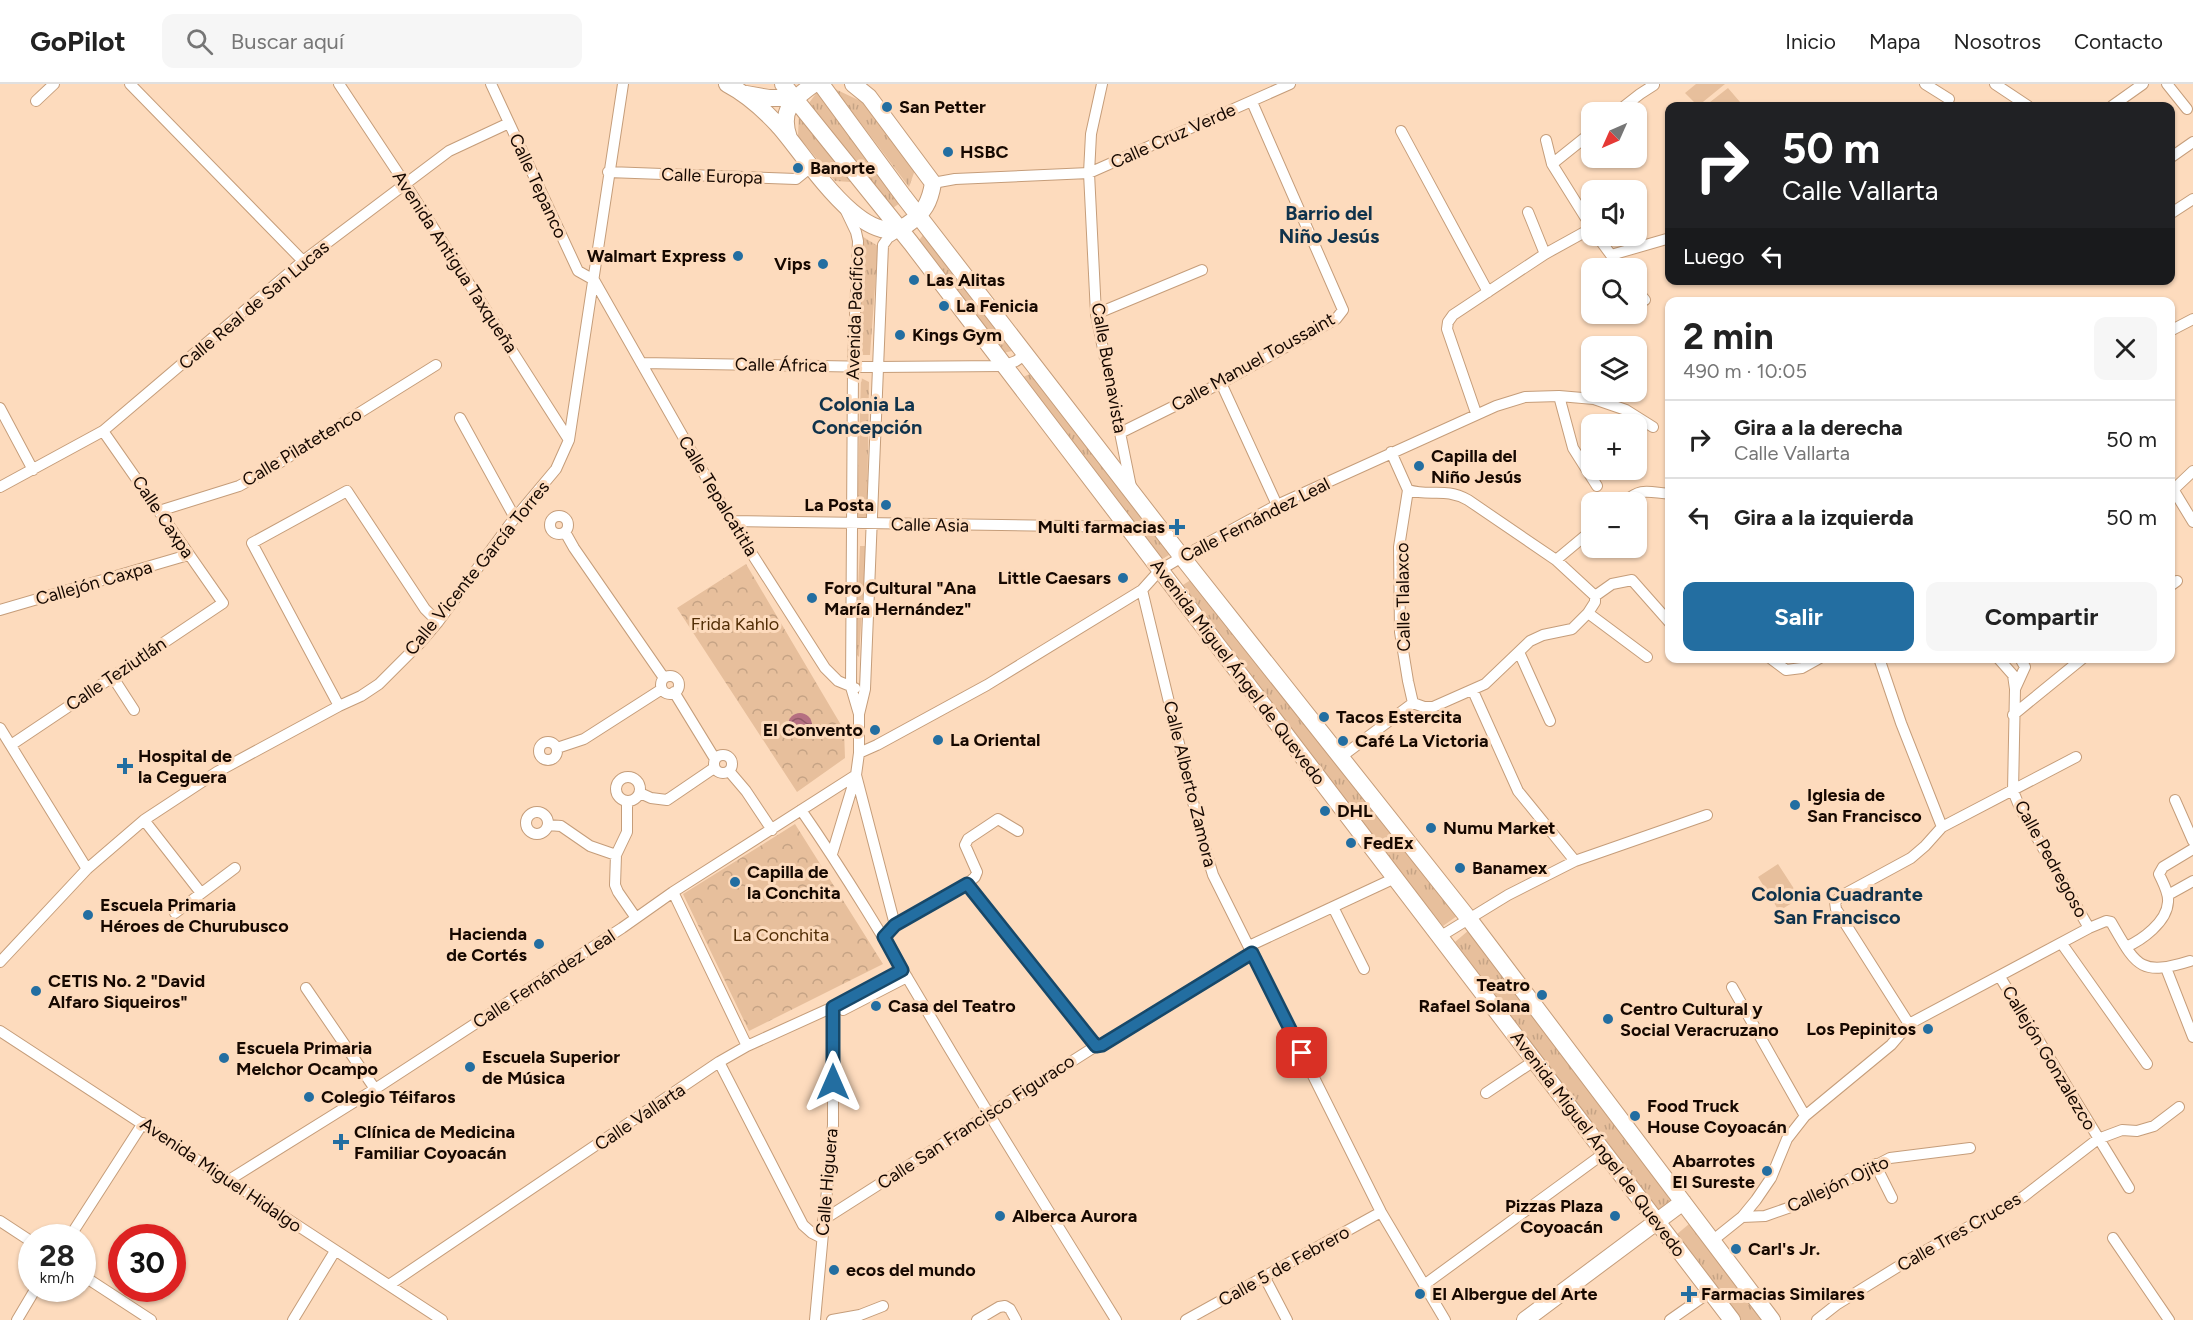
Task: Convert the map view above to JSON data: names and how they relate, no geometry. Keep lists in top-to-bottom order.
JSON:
{
  "streets": {
    "main road": ["Avenida Pacífico", "Avenida Miguel Ángel de Quevedo"],
    "street": [
      "Calle Cruz Verde",
      "Calle Europa",
      "Calle Tepanco",
      "Avenida Antigua Taxqueña",
      "Calle Real de San Lucas",
      "Calle Manuel Toussaint",
      "Calle África",
      "Calle Buenavista",
      "Calle Pilatetenco",
      "Calle Tepalcatitla",
      "Calle Caxpa",
      "Calle Fernández Leal",
      "Calle Asia",
      "Calle Vicente García Torres",
      "Callejón Caxpa",
      "Calle Tlalaxco",
      "Calle Teziutlán",
      "Calle Alberto Zamora",
      "Calle Pedregoso",
      "Callejón Gonzalezco",
      "Calle Vallarta",
      "Calle San Francisco Figuraco",
      "Avenida Miguel Hidalgo",
      "Calle Higuera",
      "Callejón Ojito",
      "Calle Tres Cruces",
      "Calle 5 de Febrero"
    ]
  },
  "crossings": [
    ["Calle Cruz Verde", "Calle Manuel Toussaint"],
    ["Calle Cruz Verde", "Calle Buenavista"],
    ["Calle Europa", "Calle Vicente García Torres"],
    ["Calle Tepanco", "Calle Real de San Lucas"],
    ["Calle Tepanco", "Calle Tepalcatitla"],
    ["Calle Tepanco", "Calle Vicente García Torres"],
    ["Avenida Antigua Taxqueña", "Calle Real de San Lucas"],
    ["Avenida Antigua Taxqueña", "Calle Vicente García Torres"],
    ["Calle Real de San Lucas", "Calle Caxpa"],
    ["Avenida Pacífico", "Calle África"],
    ["Avenida Pacífico", "Calle Tepalcatitla"],
    ["Avenida Pacífico", "Calle Fernández Leal"],
    ["Avenida Pacífico", "Calle Asia"],
    ["Avenida Pacífico", "Avenida Miguel Ángel de Quevedo"],
    ["Calle Manuel Toussaint", "Calle Buenavista"],
    ["Calle África", "Calle Tepalcatitla"],
    ["Calle África", "Avenida Miguel Ángel de Quevedo"],
    ["Calle Buenavista", "Avenida Miguel Ángel de Quevedo"],
    ["Calle Pilatetenco", "Calle Caxpa"],
    ["Calle Tepalcatitla", "Calle Asia"],
    ["Calle Tepalcatitla", "Calle Vicente García Torres"],
    ["Calle Caxpa", "Callejón Caxpa"],
    ["Calle Caxpa", "Calle Teziutlán"],
    ["Calle Fernández Leal", "Avenida Miguel Ángel de Quevedo"],
    ["Calle Fernández Leal", "Calle Alberto Zamora"],
    ["Calle Fernández Leal", "Avenida Miguel Hidalgo"],
    ["Calle Asia", "Avenida Miguel Ángel de Quevedo"],
    ["Avenida Miguel Ángel de Quevedo", "Calle San Francisco Figuraco"],
    ["Calle Alberto Zamora", "Calle San Francisco Figuraco"],
    ["Calle Alberto Zamora", "Calle 5 de Febrero"],
    ["Callejón Gonzalezco", "Calle Tres Cruces"],
    ["Calle Vallarta", "Avenida Miguel Hidalgo"],
    ["Calle Vallarta", "Calle Higuera"],
    ["Calle San Francisco Figuraco", "Calle Higuera"]
  ],
  "districts": ["Barrio del Niño Jesús", "Colonia La Concepción", "Colonia Cuadrante San Francisco"],
  "parks": ["Frida Kahlo", "La Conchita"],
  "places": {
    "other": [
      "San Petter",
      "HSBC",
      "Banorte",
      "Walmart Express",
      "Vips",
      "Las Alitas",
      "La Fenicia",
      "Kings Gym",
      "Capilla del Niño Jesús",
      "La Posta",
      "Little Caesars",
      "Foro Cultural \"Ana María Hernández\"",
      "Tacos Estercita",
      "El Convento",
      "La Oriental",
      "Café La Victoria",
      "Iglesia de San Francisco",
      "DHL",
      "Numu Market",
      "FedEx",
      "Banamex",
      "Capilla de la Conchita",
      "Escuela Primaria Héroes de Churubusco",
      "Hacienda de Cortés",
      "CETIS No. 2 \"David Alfaro Siqueiros\"",
      "Teatro Rafael Solana",
      "Casa del Teatro",
      "Centro Cultural y Social Veracruzano",
      "Los Pepinitos",
      "Escuela Primaria Melchor Ocampo",
      "Escuela Superior de Música",
      "Colegio Téifaros",
      "Food Truck House Coyoacán",
      "Abarrotes El Sureste",
      "Alberca Aurora",
      "Pizzas Plaza Coyoacán",
      "Carl's Jr.",
      "ecos del mundo",
      "El Albergue del Arte"
    ],
    "health": [
      "Multi farmacias",
      "Hospital de la Ceguera",
      "Clínica de Medicina Familiar Coyoacán",
      "Farmacias Similares"
    ]
  },
  "north": "bottom left",
  "page": {
    "header": "GoPilot",
    "search": "Buscar aquí",
    "nav": [
      "Inicio",
      "Mapa",
      "Nosotros",
      "Contacto"
    ],
    "map_buttons": ["+", "−"],
    "turn": ["50 m", "Calle Vallarta"],
    "then": "Luego",
    "heading": ["2 min", "490 m · 10:05"],
    "list": [
      {
        "name": "Gira a la derecha",
        "note": "Calle Vallarta",
        "value": "50 m"
      },
      {
        "name": "Gira a la izquierda",
        "value": "50 m"
      }
    ],
    "buttons": ["Salir", "Compartir"],
    "speed": "28 km/h",
    "limit": "30"
  }
}
